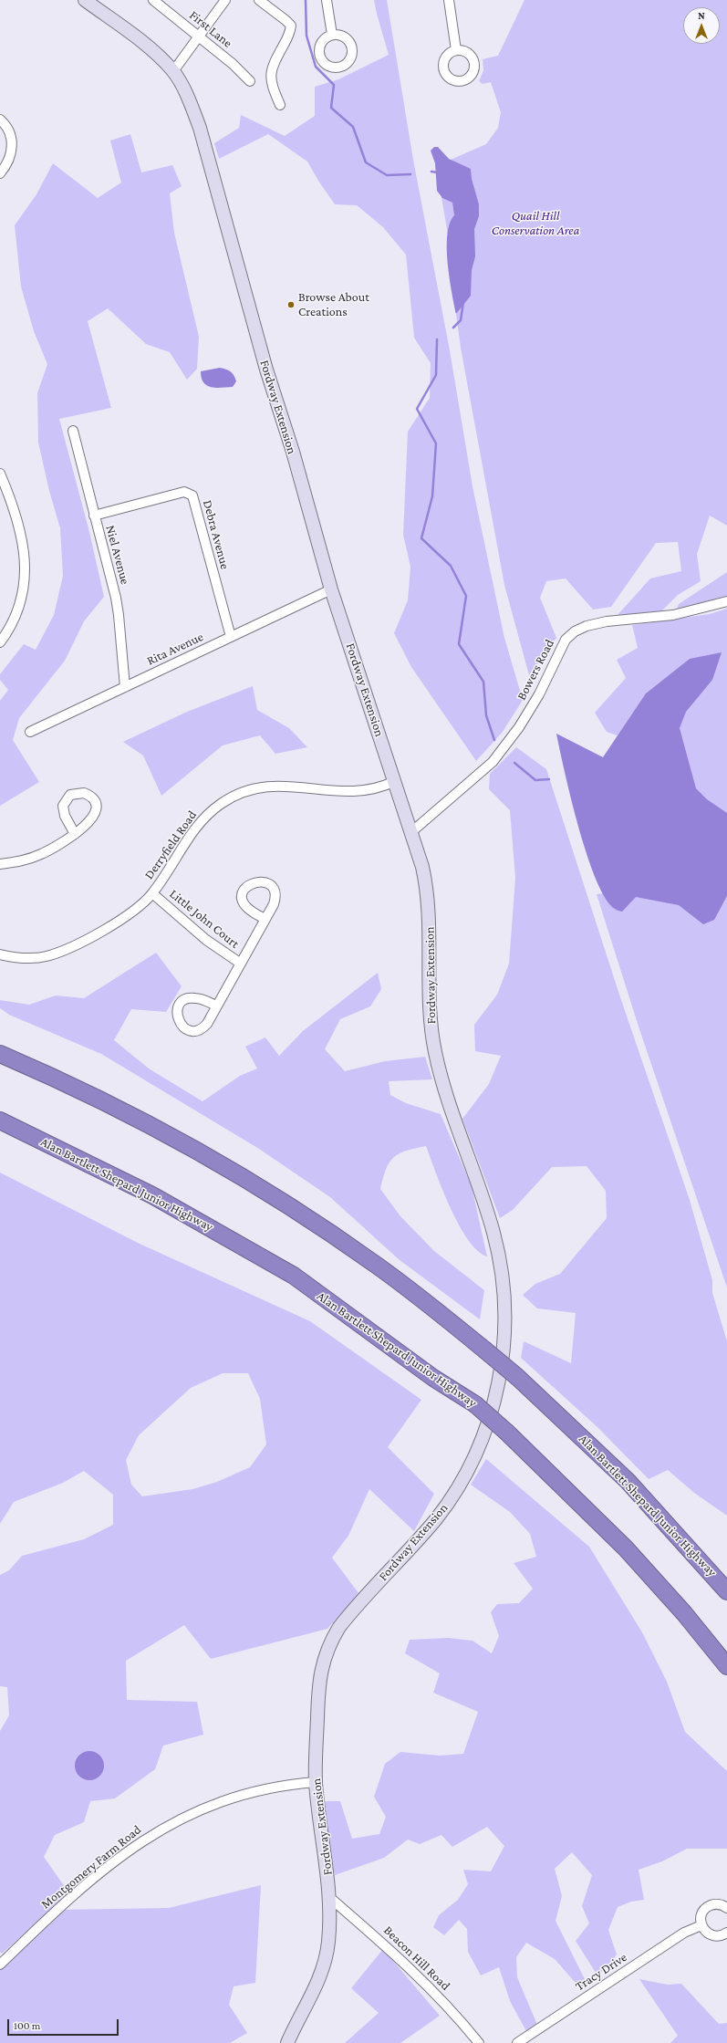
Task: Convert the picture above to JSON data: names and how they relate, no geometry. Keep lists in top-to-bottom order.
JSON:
{
  "streets": {
    "highway": ["Alan Bartlett Shepard Junior Highway"],
    "street": [
      "First Lane",
      "Fordway Extension",
      "Debra Avenue",
      "Niel Avenue",
      "Rita Avenue",
      "Bowers Road",
      "Derryfield Road",
      "Little John Court",
      "Montgomery Farm Road",
      "Beacon Hill Road",
      "Tracy Drive"
    ]
  },
  "crossings": [
    ["Fordway Extension", "Rita Avenue"],
    ["Fordway Extension", "Bowers Road"],
    ["Fordway Extension", "Derryfield Road"],
    ["Fordway Extension", "Montgomery Farm Road"],
    ["Fordway Extension", "Beacon Hill Road"],
    ["Debra Avenue", "Niel Avenue"],
    ["Debra Avenue", "Rita Avenue"],
    ["Niel Avenue", "Rita Avenue"],
    ["Derryfield Road", "Little John Court"]
  ],
  "parks": ["Quail Hill Conservation Area"],
  "places": ["Browse About Creations"],
  "scale_bar": "100 m",
  "north": "top"
}
